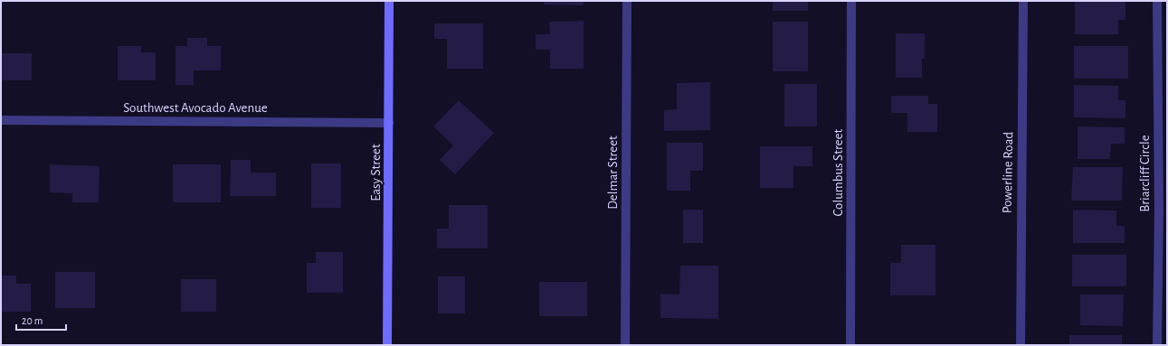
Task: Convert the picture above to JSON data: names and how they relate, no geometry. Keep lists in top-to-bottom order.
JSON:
{
  "streets": {
    "street": [
      "Southwest Avocado Avenue",
      "Easy Street",
      "Delmar Street",
      "Columbus Street",
      "Powerline Road",
      "Briarcliff Circle"
    ]
  },
  "crossings": [
    ["Southwest Avocado Avenue", "Easy Street"]
  ],
  "scale_bar": "20 m"
}
